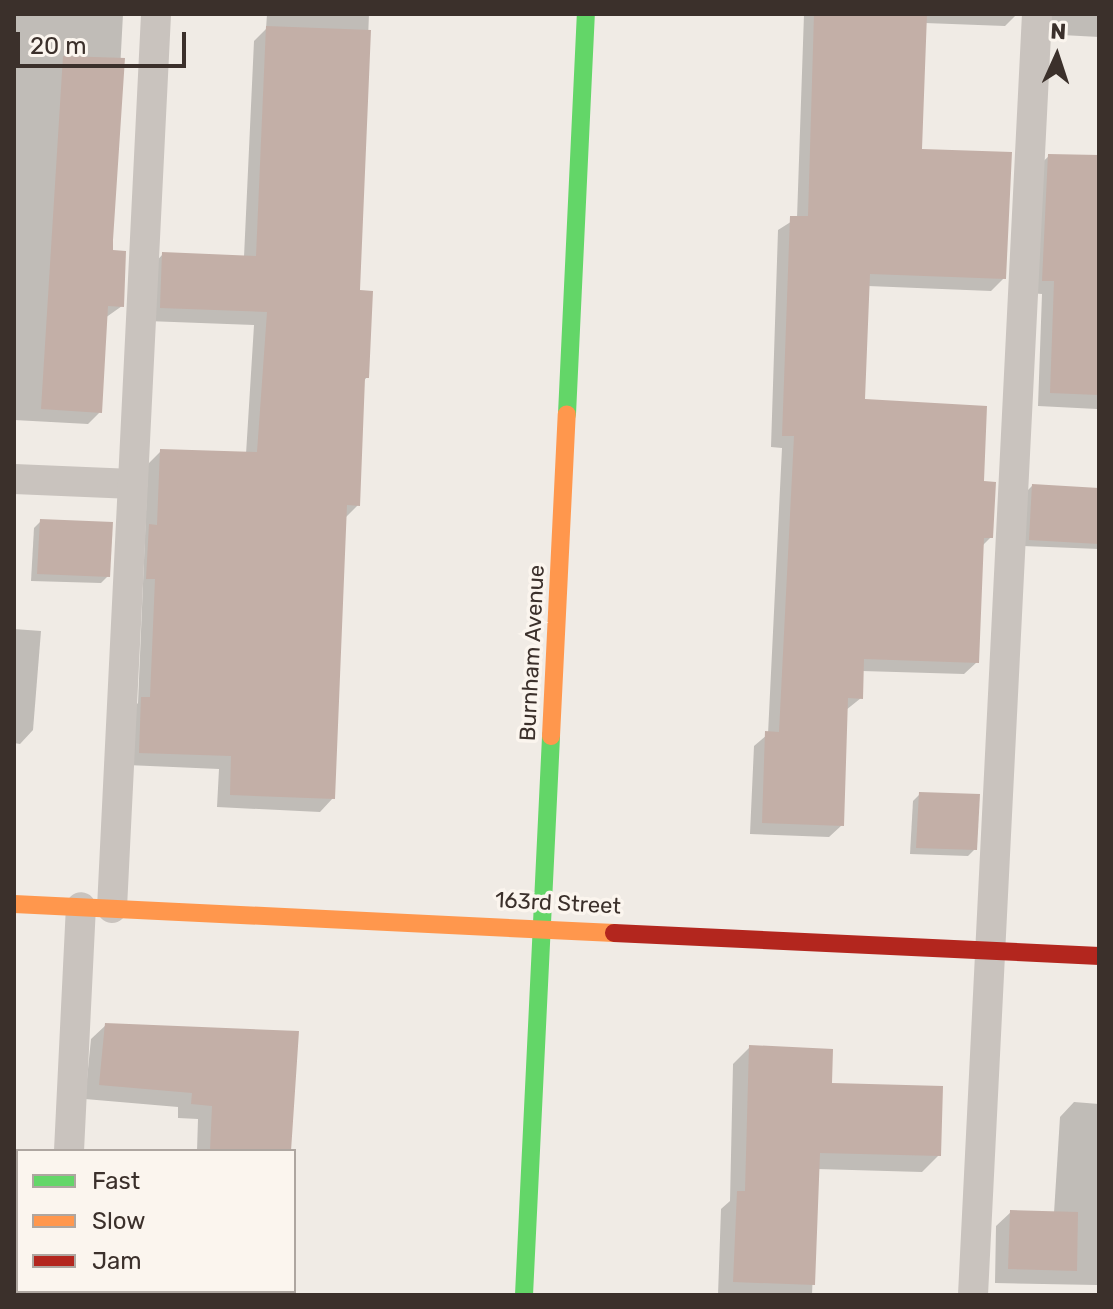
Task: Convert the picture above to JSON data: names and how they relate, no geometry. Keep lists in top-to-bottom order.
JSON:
{
  "streets": {
    "main road": ["Burnham Avenue", "163rd Street"]
  },
  "crossings": [
    ["Burnham Avenue", "163rd Street"]
  ],
  "legend": ["Fast", "Slow", "Jam"],
  "scale_bar": "20 m",
  "north": "top"
}
